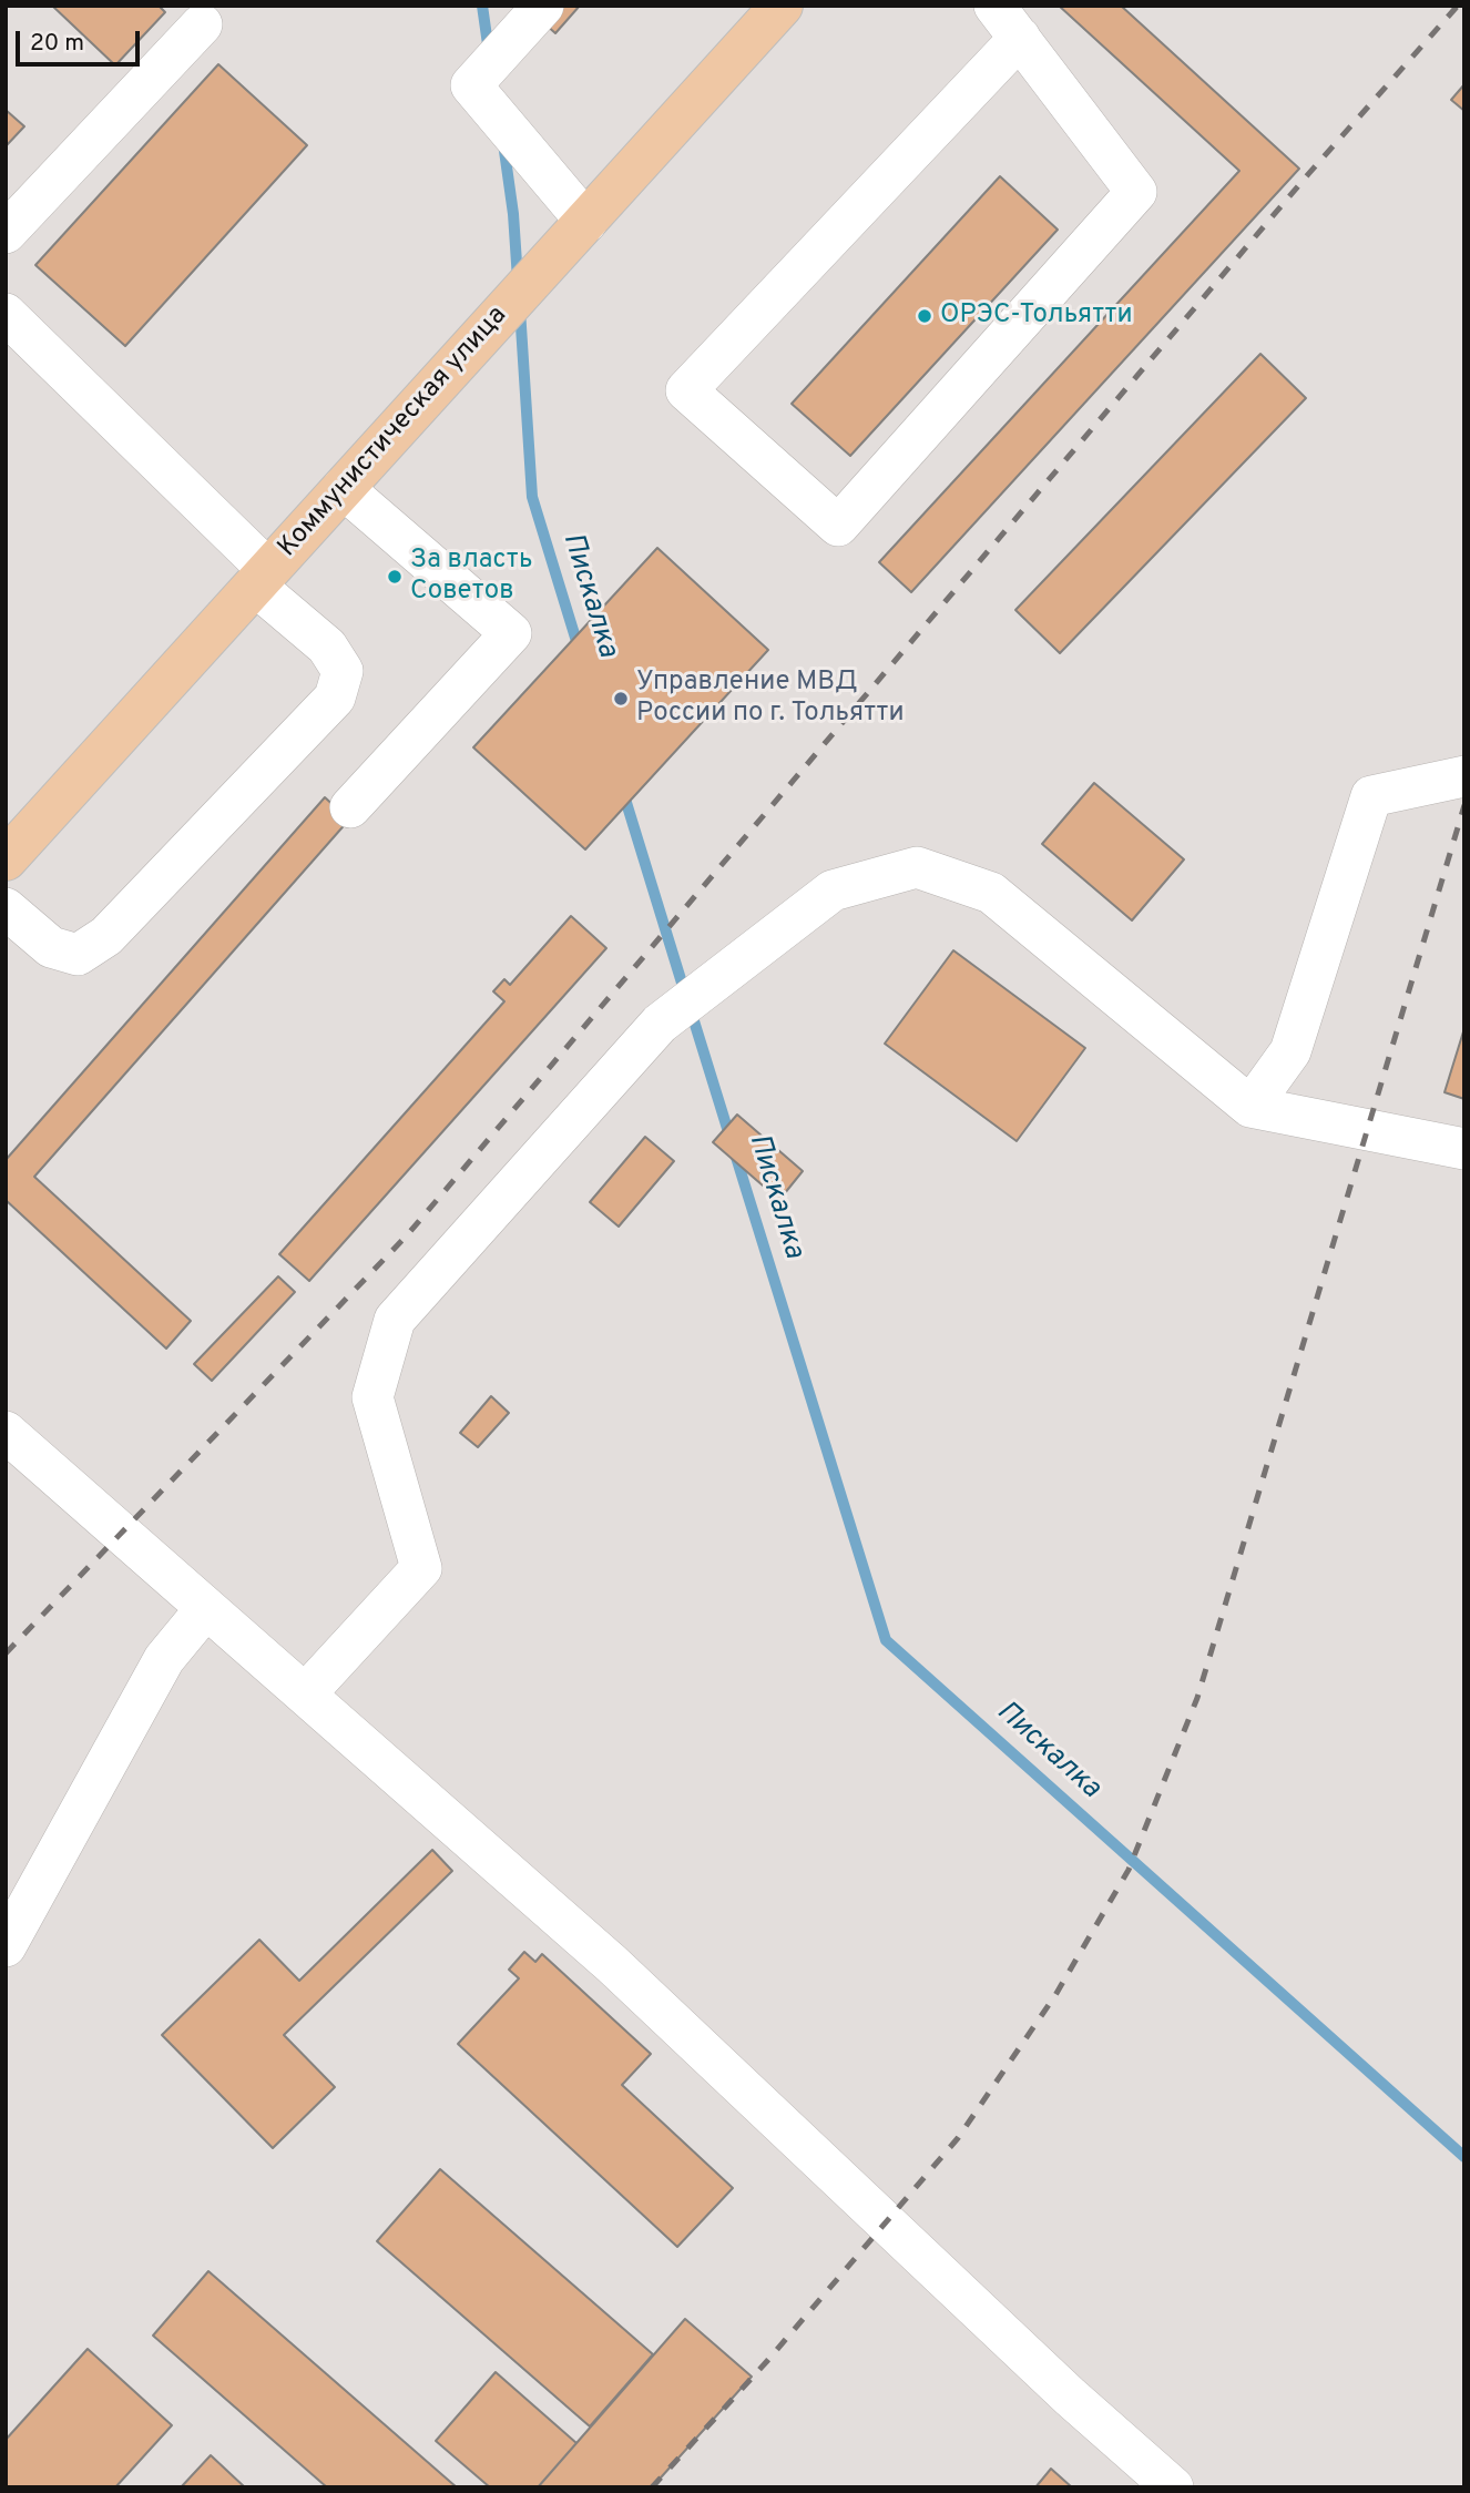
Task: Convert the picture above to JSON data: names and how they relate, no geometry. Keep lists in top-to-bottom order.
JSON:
{
  "streets": {
    "main road": ["Коммунистическая улица"]
  },
  "water": ["Пискалка"],
  "places": ["ОРЭС-Тольятти", "За власть Советов", "Управление МВД России по г. Тольятти"],
  "scale_bar": "20 m"
}
